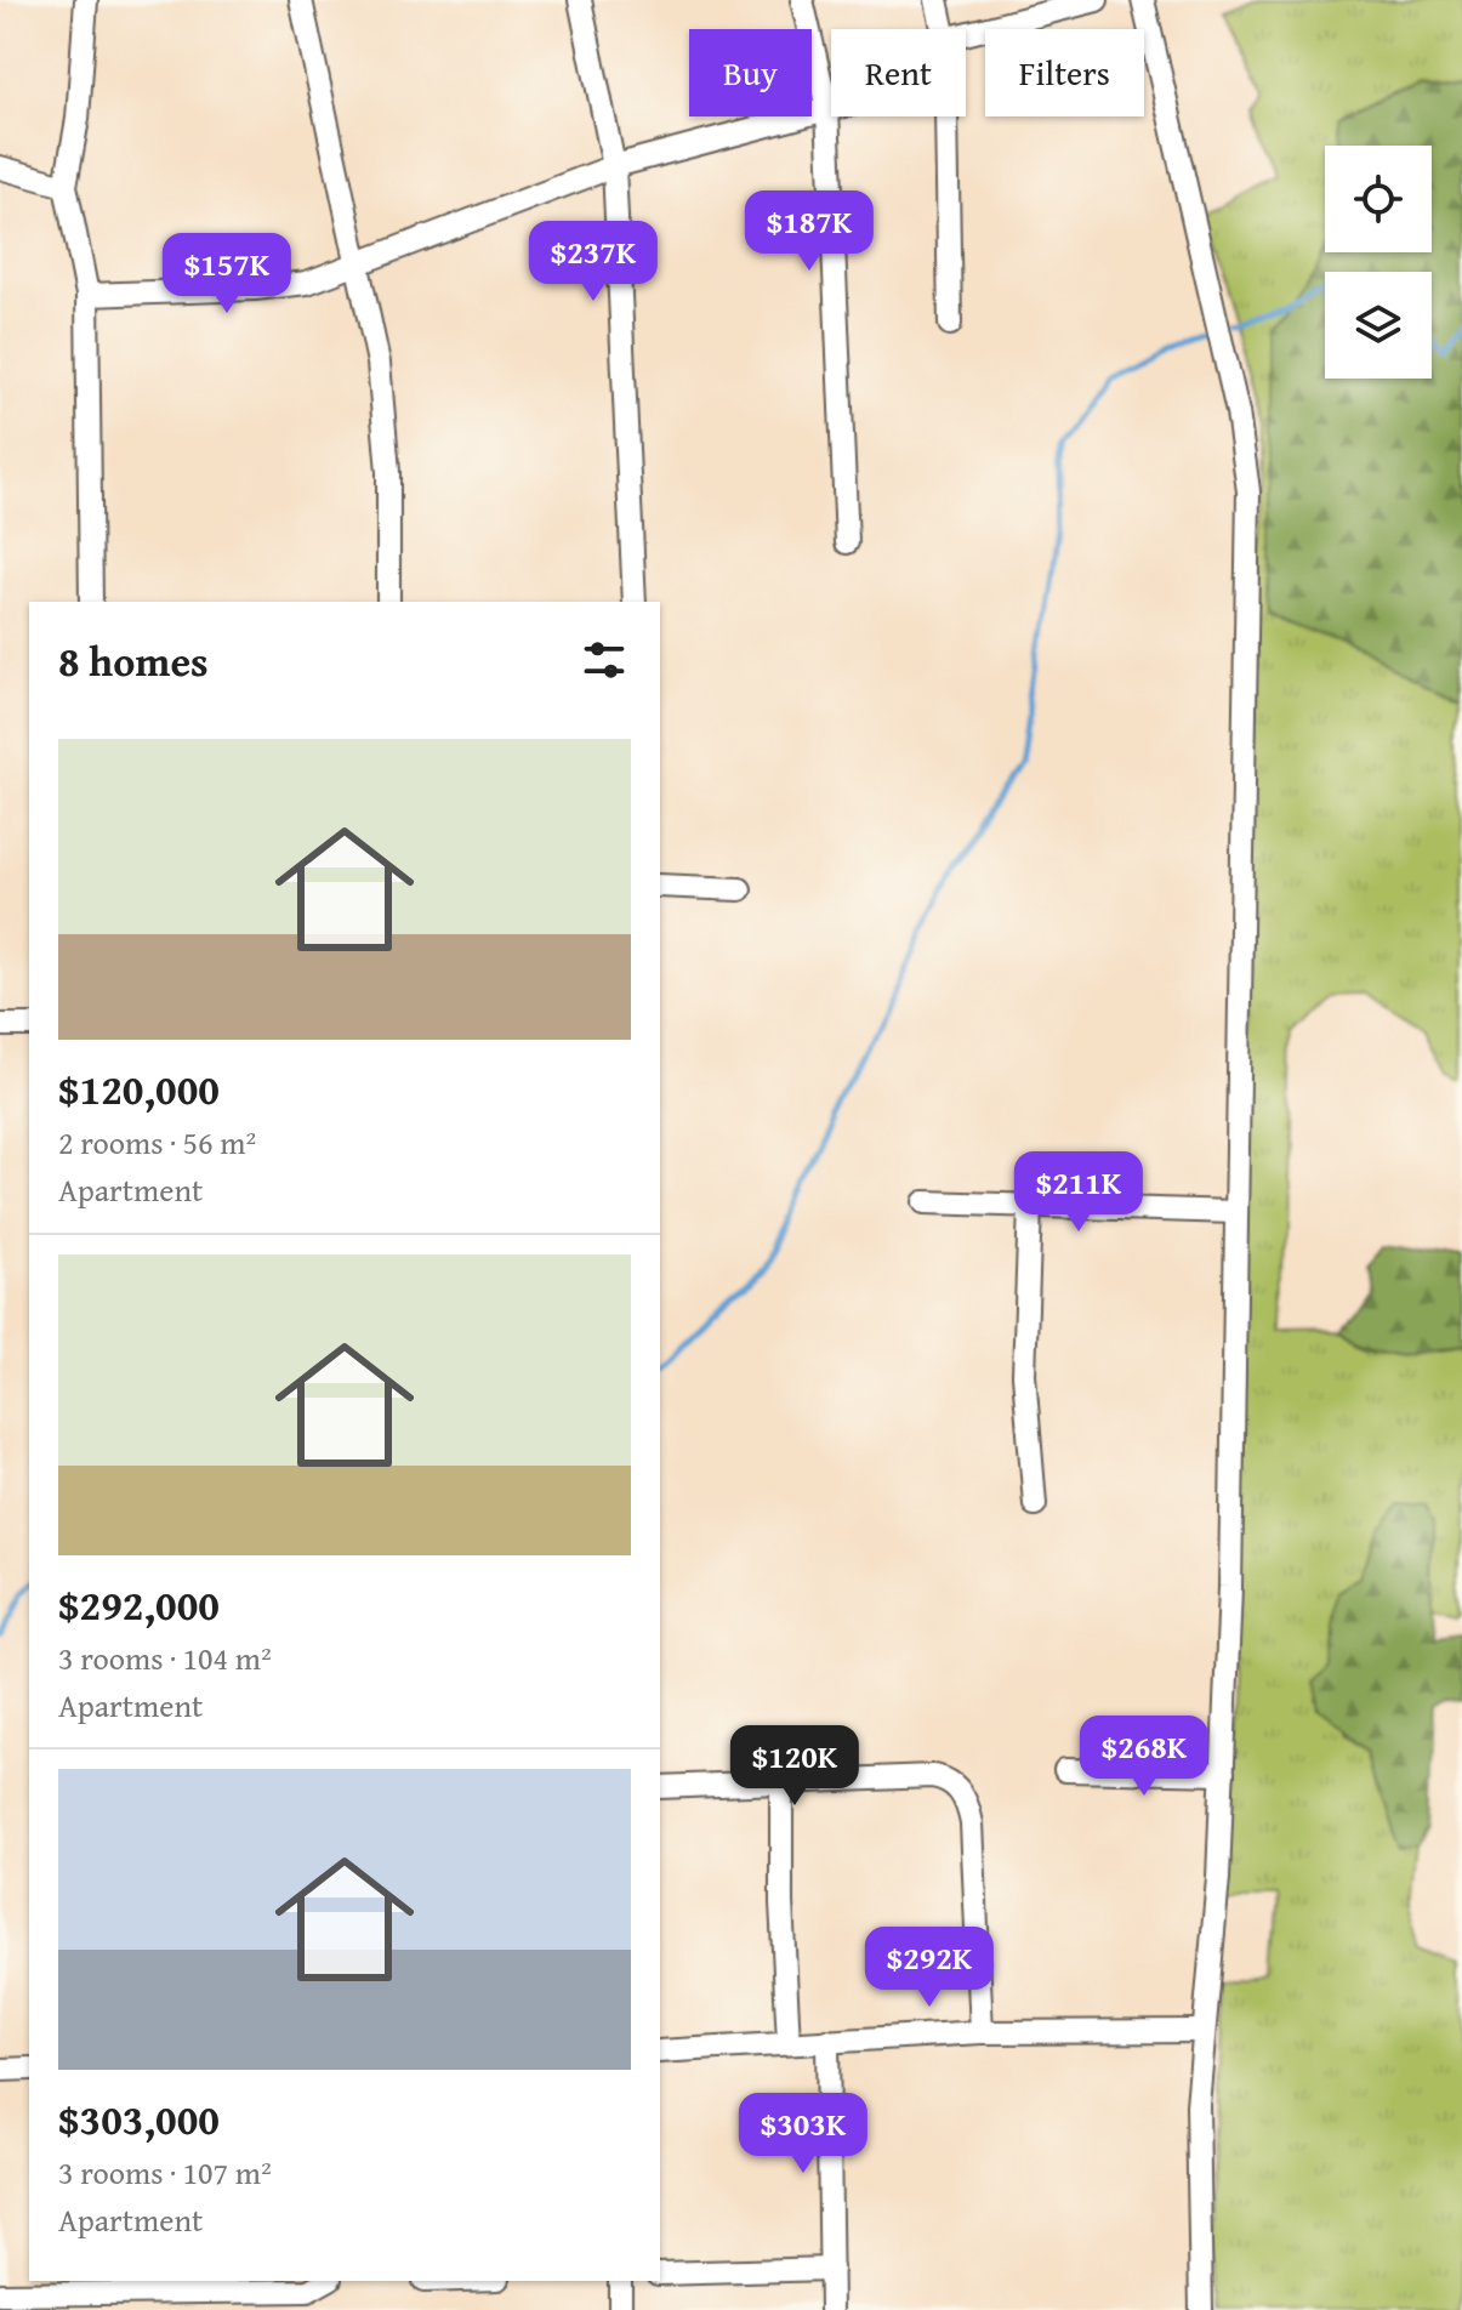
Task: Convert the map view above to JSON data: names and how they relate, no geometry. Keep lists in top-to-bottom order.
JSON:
{
  "page": {
    "chip": ["Buy", "Rent", "Filters"],
    "price": [
      "$187K",
      "$237K",
      "$157K",
      "$211K",
      "$268K",
      "$120K",
      "$292K",
      "$303K"
    ],
    "heading": "8 homes",
    "list": [
      {
        "name": "$120,000",
        "note": "2 rooms · 56 m² · Apartment"
      },
      {
        "name": "$292,000",
        "note": "3 rooms · 104 m² · Apartment"
      },
      {
        "name": "$303,000",
        "note": "3 rooms · 107 m² · Apartment"
      }
    ]
  }
}
